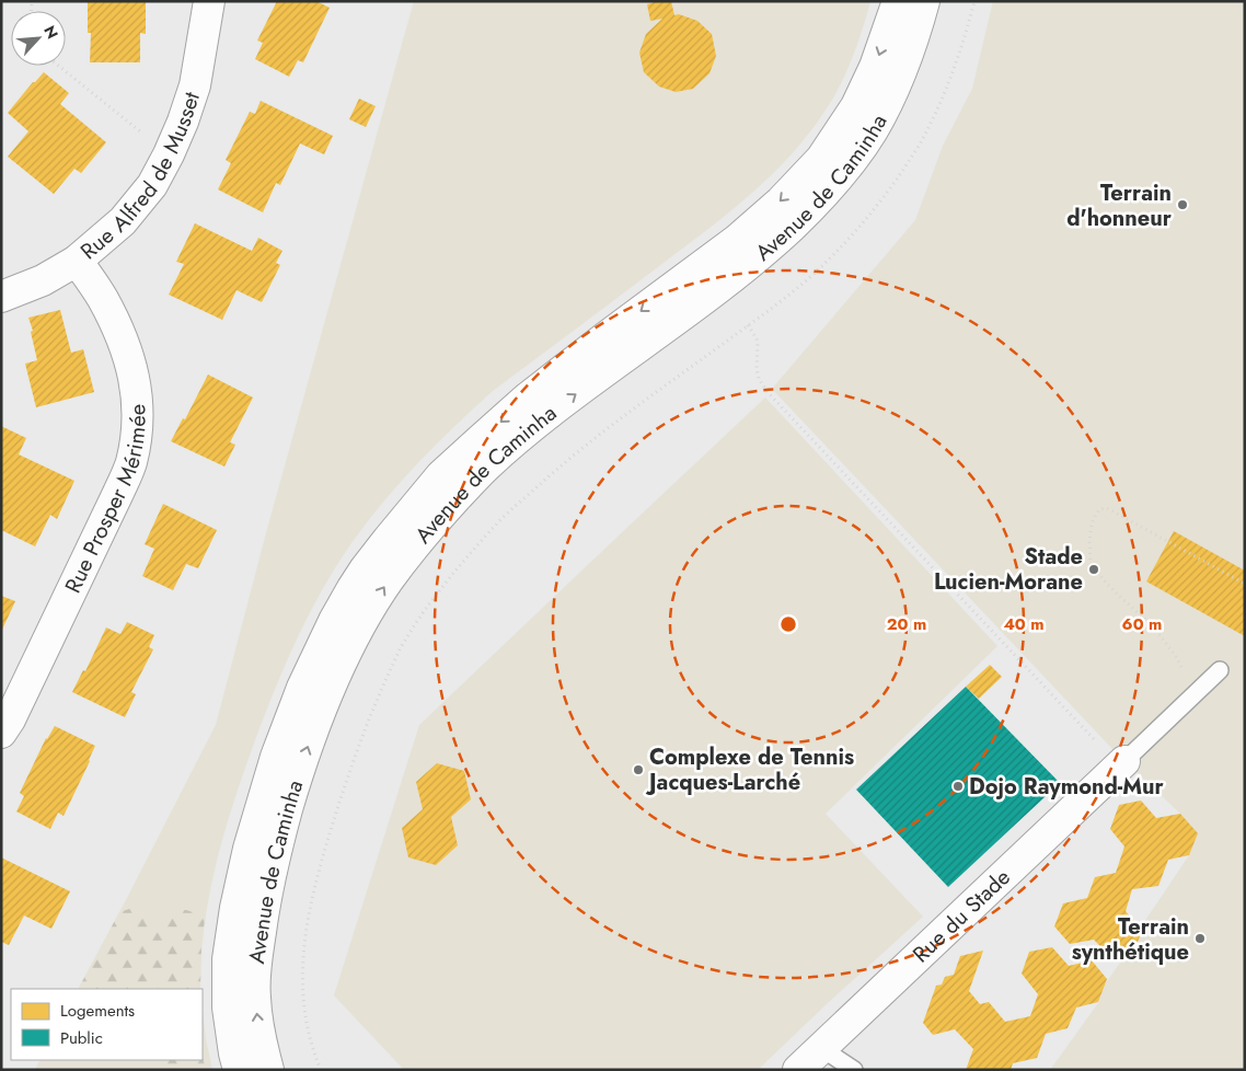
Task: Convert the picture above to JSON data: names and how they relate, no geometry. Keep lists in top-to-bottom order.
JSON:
{
  "streets": {
    "street": [
      "Rue Alfred de Musset",
      "Avenue de Caminha",
      "Rue Prosper Mérimée",
      "Rue du Stade"
    ]
  },
  "crossings": [
    ["Rue Alfred de Musset", "Rue Prosper Mérimée"]
  ],
  "places": [
    "Terrain d'honneur",
    "Stade Lucien-Morane",
    "Complexe de Tennis Jacques-Larché",
    "Dojo Raymond-Mur",
    "Terrain synthétique"
  ],
  "legend": ["Logements", "Public"],
  "north": "top right",
  "rings": ["20 m", "40 m", "60 m"]
}
